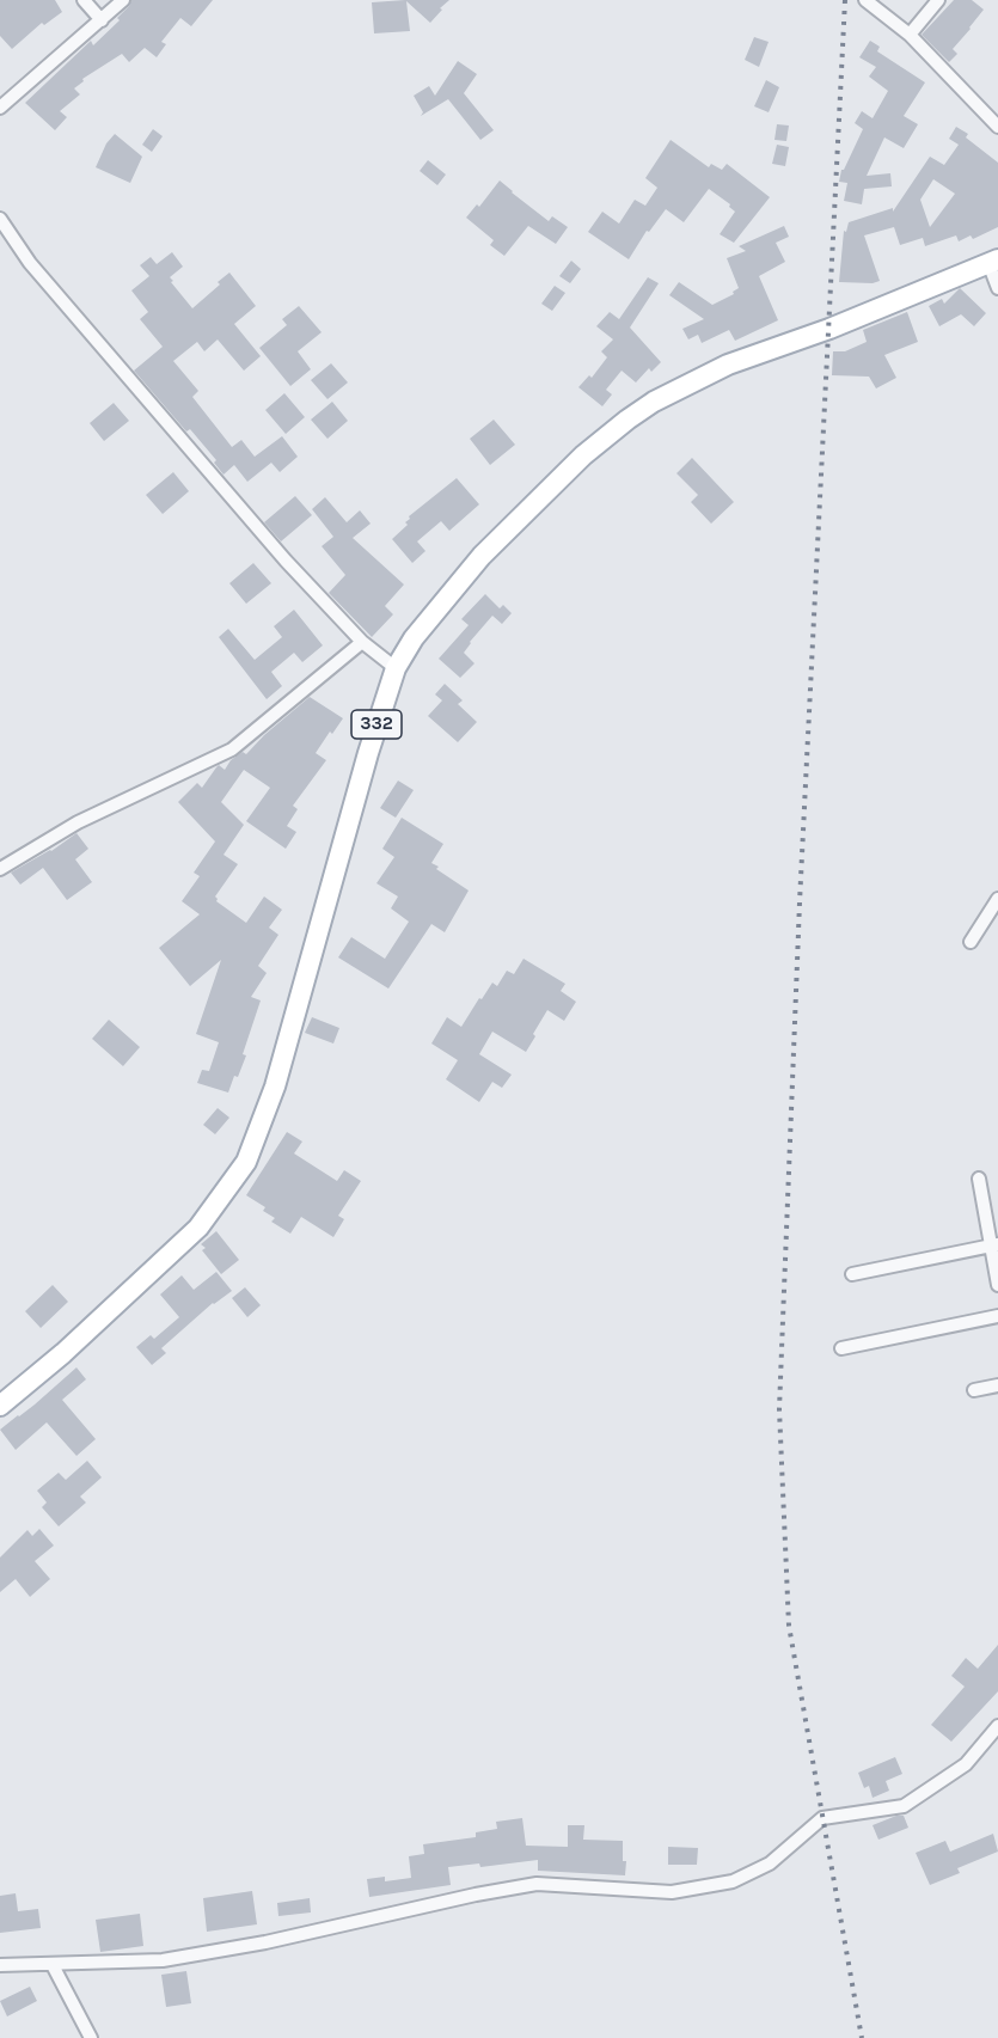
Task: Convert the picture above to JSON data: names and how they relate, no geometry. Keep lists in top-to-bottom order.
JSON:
{
  "streets": {
    "main road": ["332"]
  }
}
